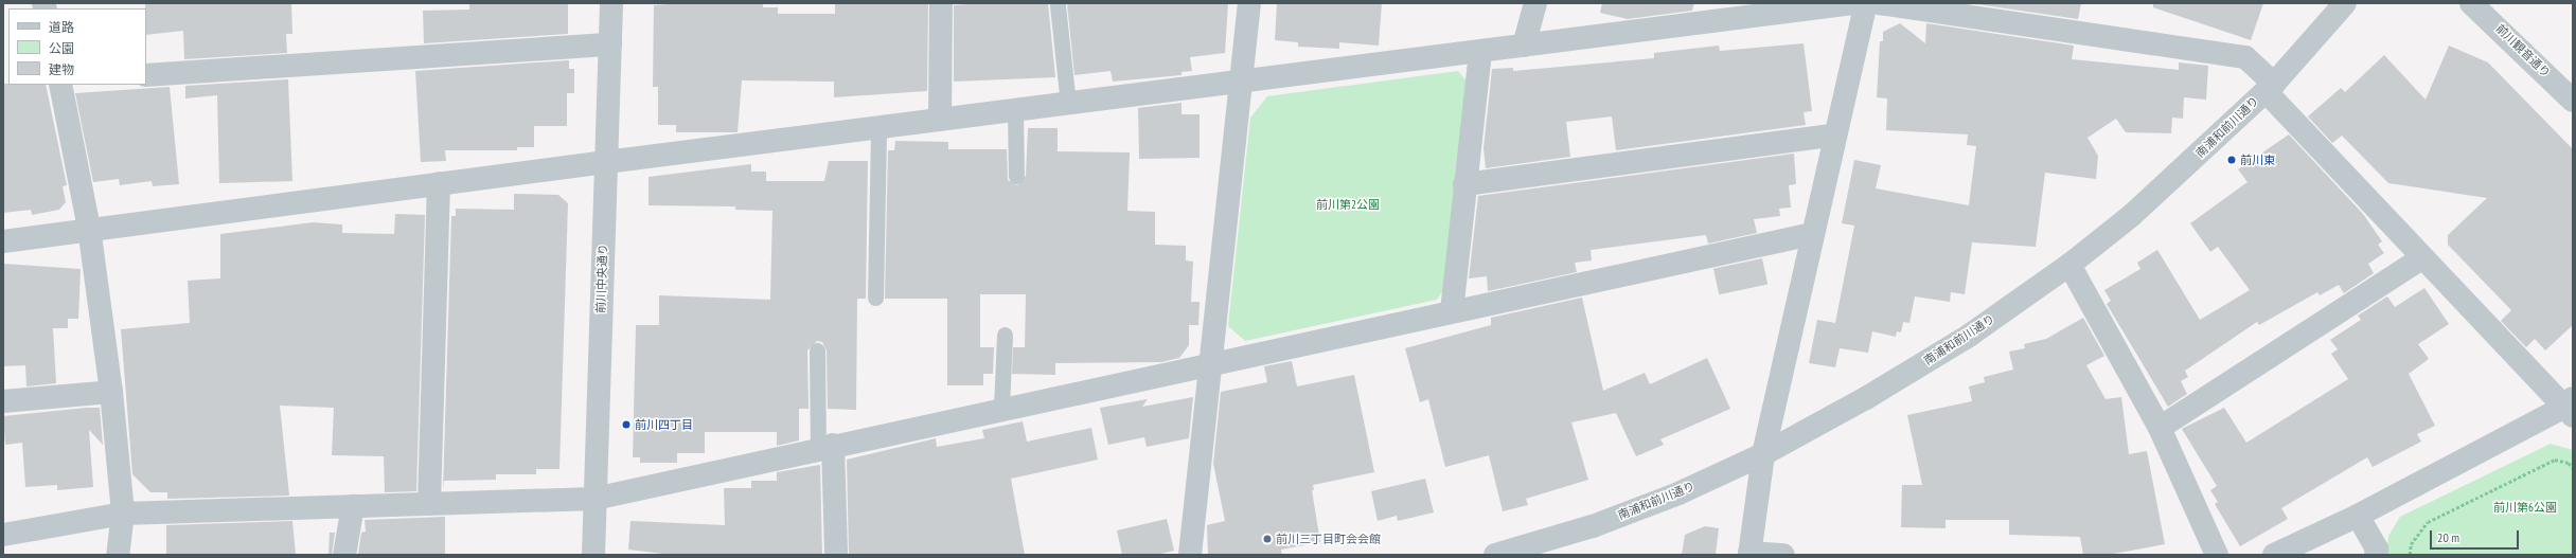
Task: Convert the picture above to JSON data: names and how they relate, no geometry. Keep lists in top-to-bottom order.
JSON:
{
  "streets": {
    "street": ["前川観音通り", "南浦和前川通り", "前川中央通り"]
  },
  "parks": ["前川第2公園", "前川第6公園"],
  "places": ["前川東", "前川四丁目", "前川三丁目町会会館"],
  "legend": ["道路", "公園", "建物"],
  "scale_bar": "20 m"
}
